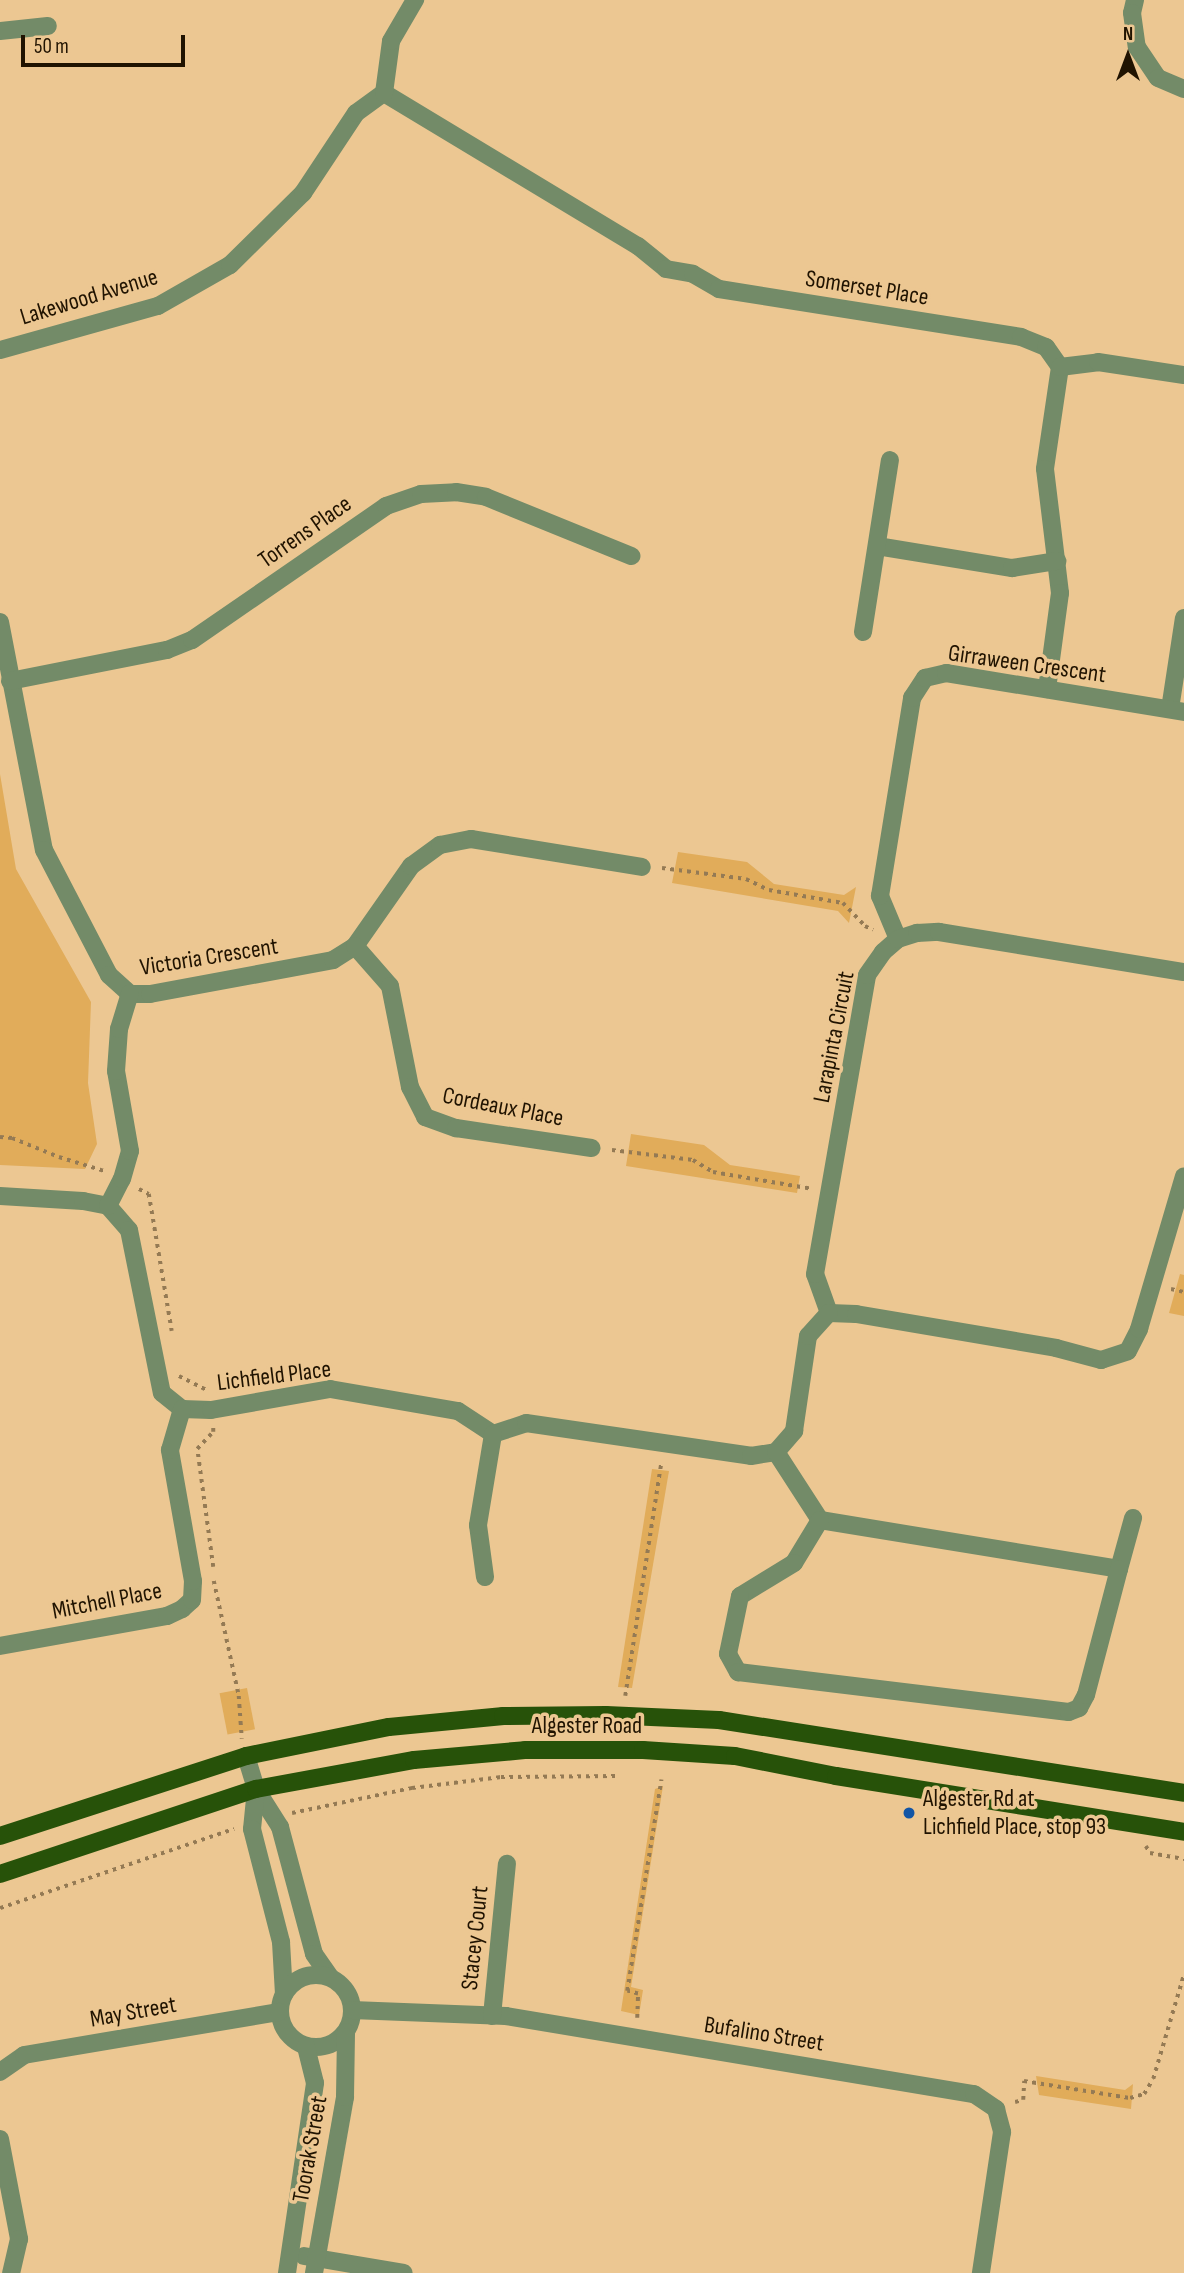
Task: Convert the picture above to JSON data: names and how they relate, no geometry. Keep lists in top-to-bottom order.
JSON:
{
  "streets": {
    "main road": ["Algester Road"],
    "street": [
      "Somerset Place",
      "Lakewood Avenue",
      "Torrens Place",
      "Girraween Crescent",
      "Victoria Crescent",
      "Larapinta Circuit",
      "Cordeaux Place",
      "Lichfield Place",
      "Mitchell Place",
      "Stacey Court",
      "May Street",
      "Bufalino Street",
      "Toorak Street"
    ]
  },
  "crossings": [
    ["Somerset Place", "Lakewood Avenue"],
    ["Torrens Place", "Victoria Crescent"],
    ["Girraween Crescent", "Larapinta Circuit"],
    ["Victoria Crescent", "Cordeaux Place"],
    ["Lichfield Place", "Mitchell Place"],
    ["Stacey Court", "Bufalino Street"],
    ["May Street", "Bufalino Street"],
    ["May Street", "Toorak Street"],
    ["Bufalino Street", "Toorak Street"]
  ],
  "places": ["Algester Rd at Lichfield Place, stop 93"],
  "scale_bar": "50 m",
  "north": "top"
}
